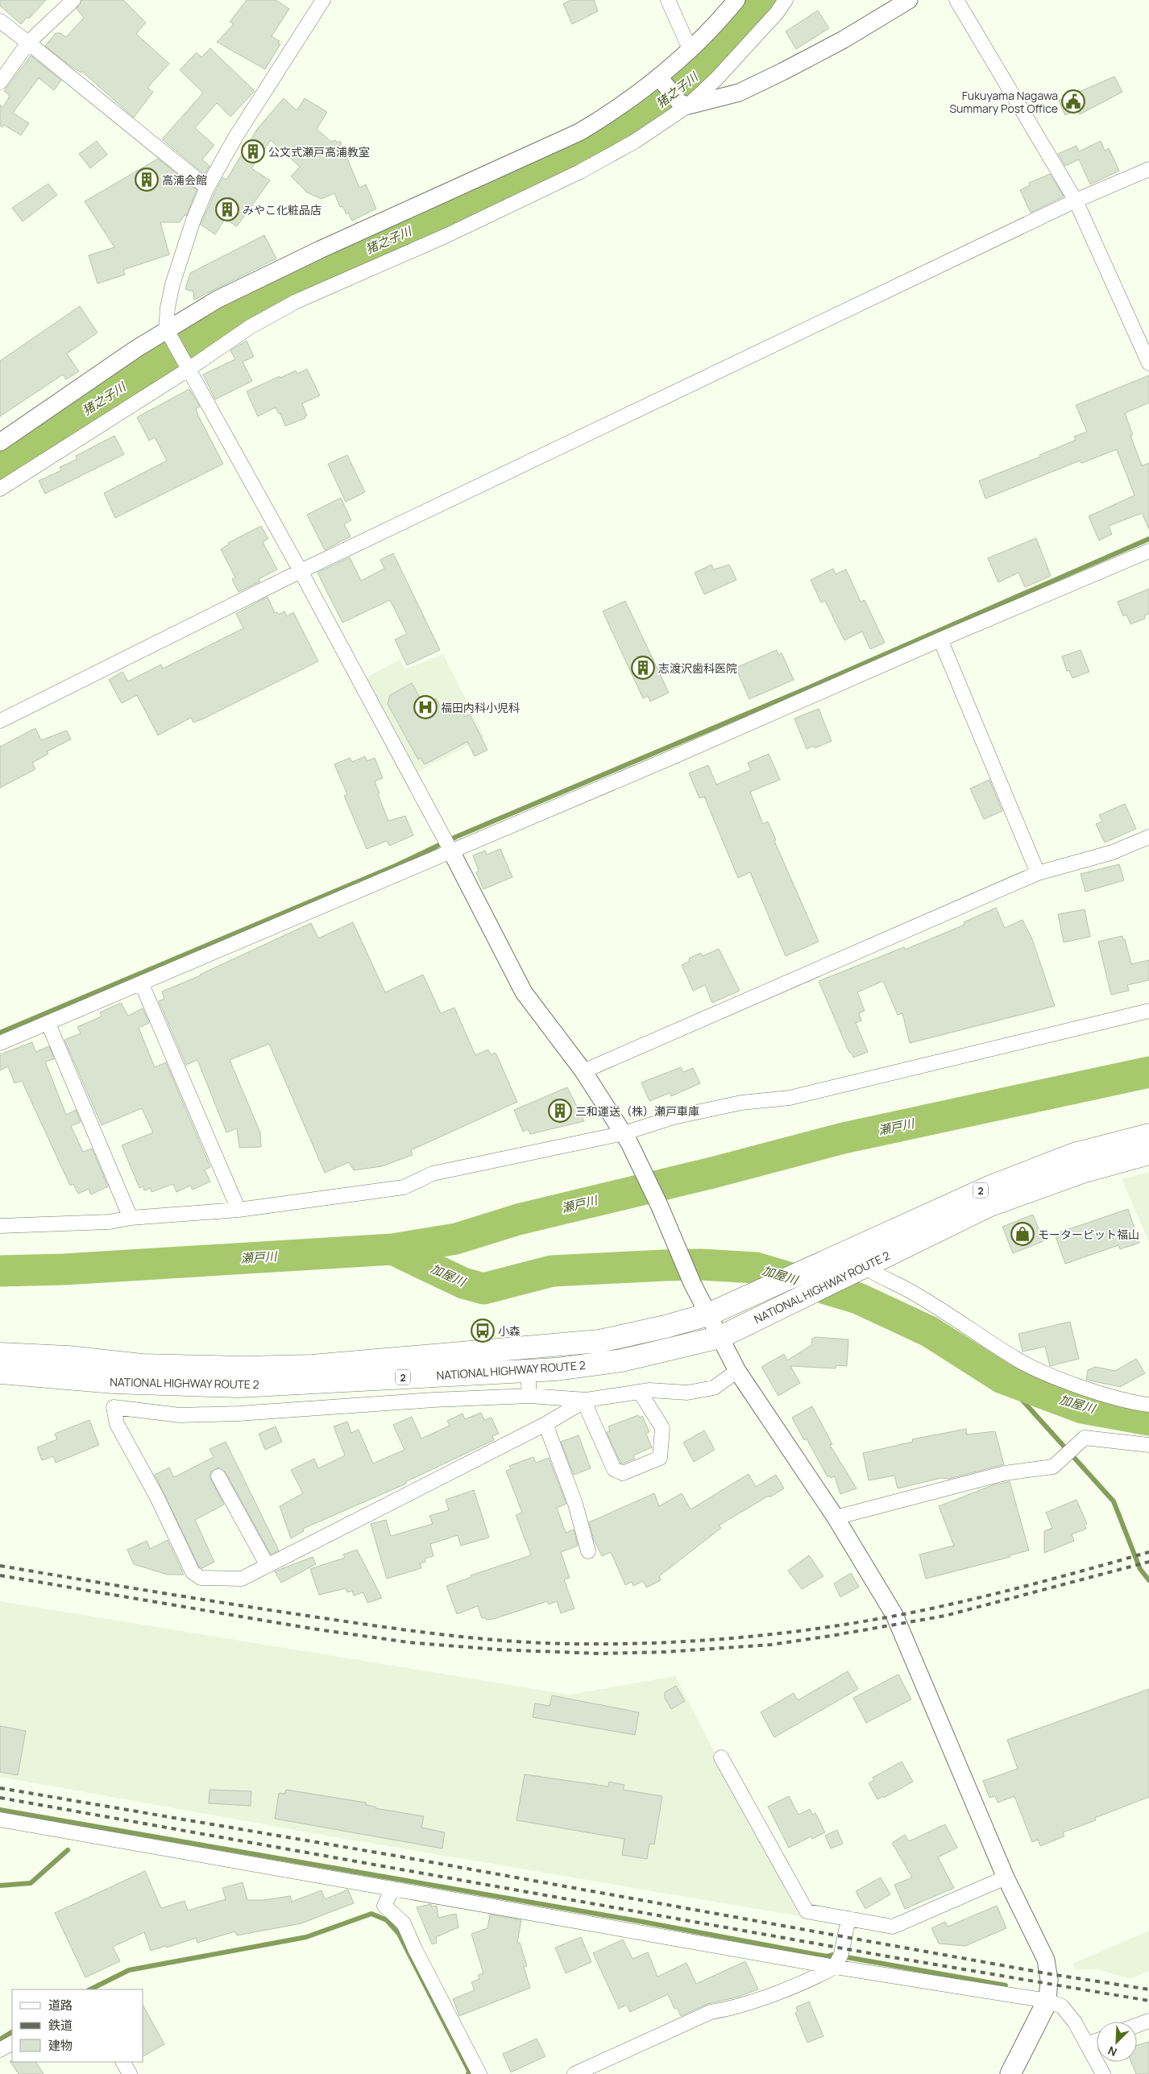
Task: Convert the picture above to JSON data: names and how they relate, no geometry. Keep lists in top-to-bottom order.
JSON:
{
  "streets": {
    "highway": ["2", "NATIONAL HIGHWAY ROUTE 2"]
  },
  "water": ["猪之子川", "瀬戸川", "加屋川"],
  "places": {
    "public building": ["Fukuyama Nagawa Summary Post Office"],
    "building": [
      "公文式瀬戸高浦教室",
      "高浦会館",
      "みやこ化粧品店",
      "志渡沢歯科医院",
      "三和運送（株）瀬戸車庫"
    ],
    "hospital": ["福田内科小児科"],
    "shop": ["モーターピット福山"],
    "bus stop": ["小森"]
  },
  "legend": ["道路", "鉄道", "建物"],
  "north": "bottom left"
}
